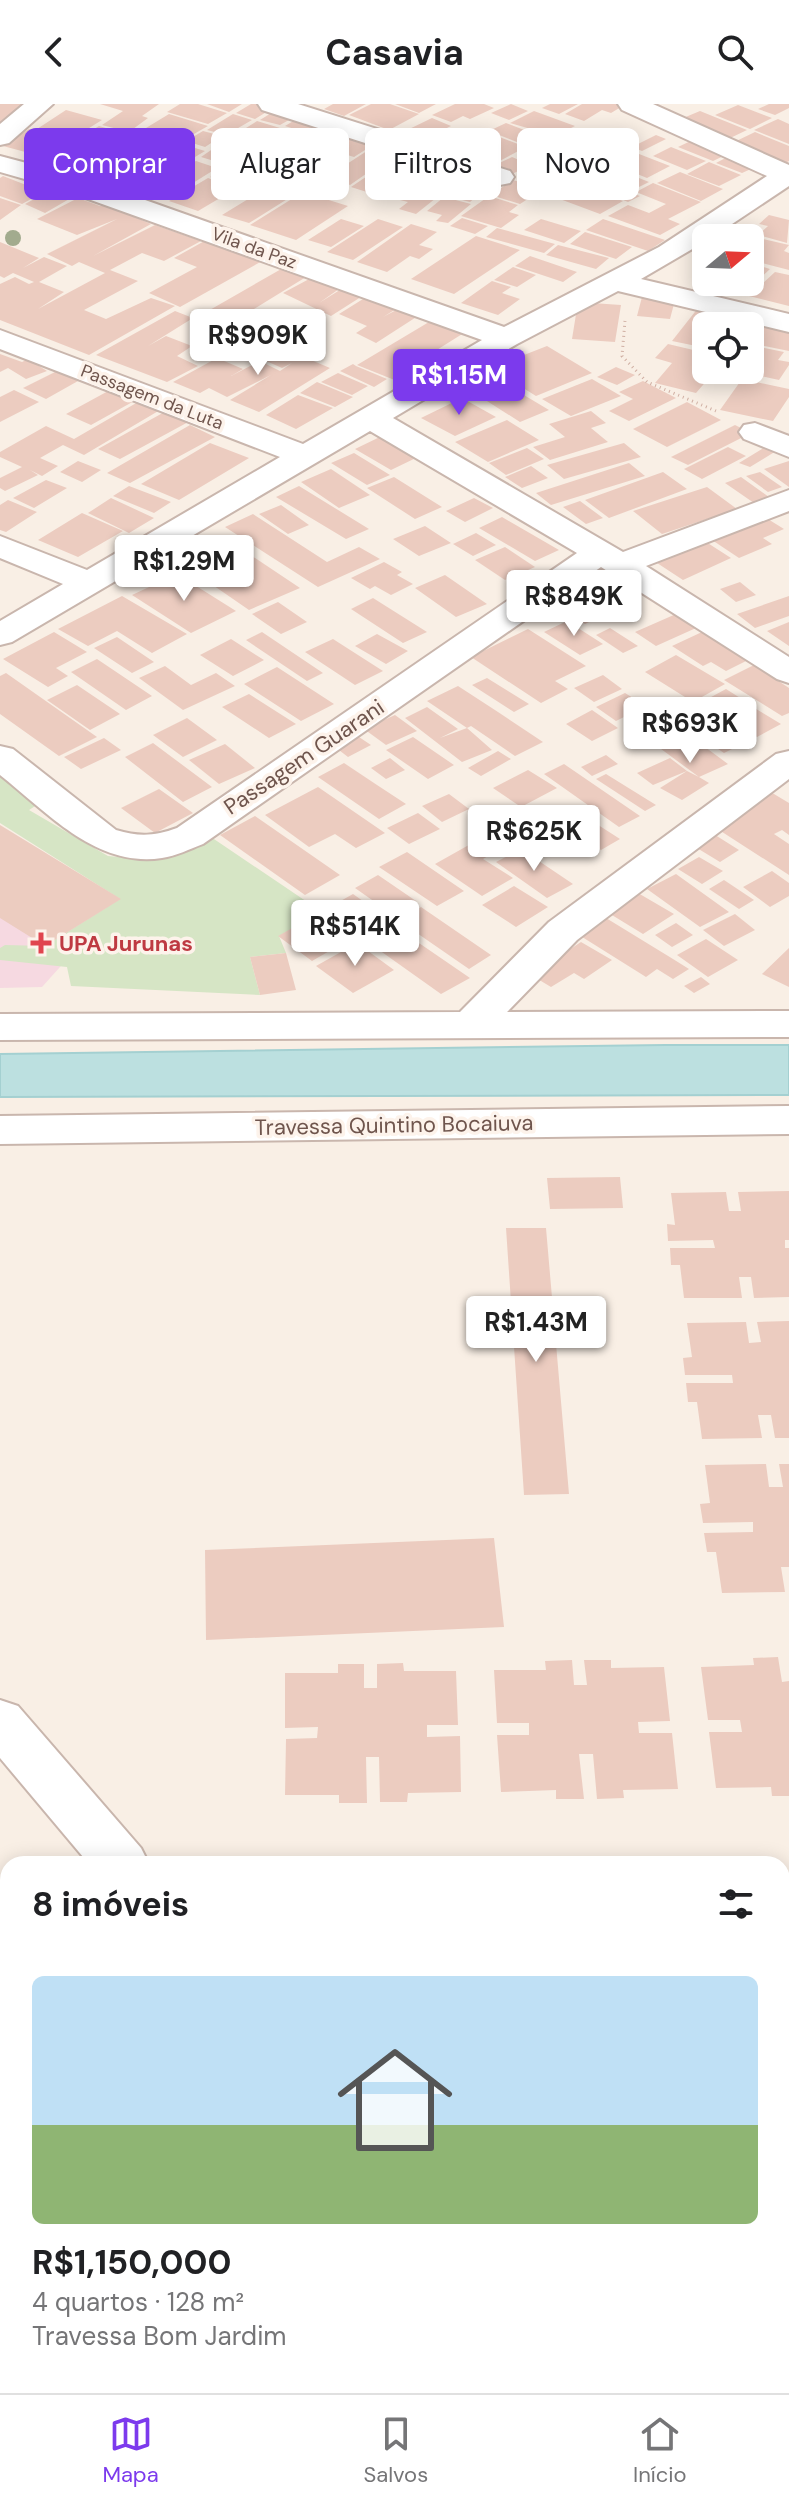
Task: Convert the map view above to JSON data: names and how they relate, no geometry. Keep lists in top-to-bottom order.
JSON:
{
  "streets": {
    "street": [
      "Vila da Paz",
      "Passagem da Luta",
      "Passagem Guarani",
      "Travessa Quintino Bocaiuva"
    ]
  },
  "places": {
    "health": ["UPA Jurunas"]
  },
  "north": "right",
  "page": {
    "header": "Casavia",
    "chip": [
      "Comprar",
      "Alugar",
      "Filtros",
      "Novo"
    ],
    "price": [
      "R$909K",
      "R$1.15M",
      "R$1.29M",
      "R$849K",
      "R$693K",
      "R$625K",
      "R$514K",
      "R$1.43M"
    ],
    "heading": "8 imóveis",
    "list": [
      {
        "name": "R$1,150,000",
        "note": "4 quartos · 128 m² · Travessa Bom Jardim"
      }
    ],
    "tabs": ["Mapa", "Salvos", "Início"]
  }
}
